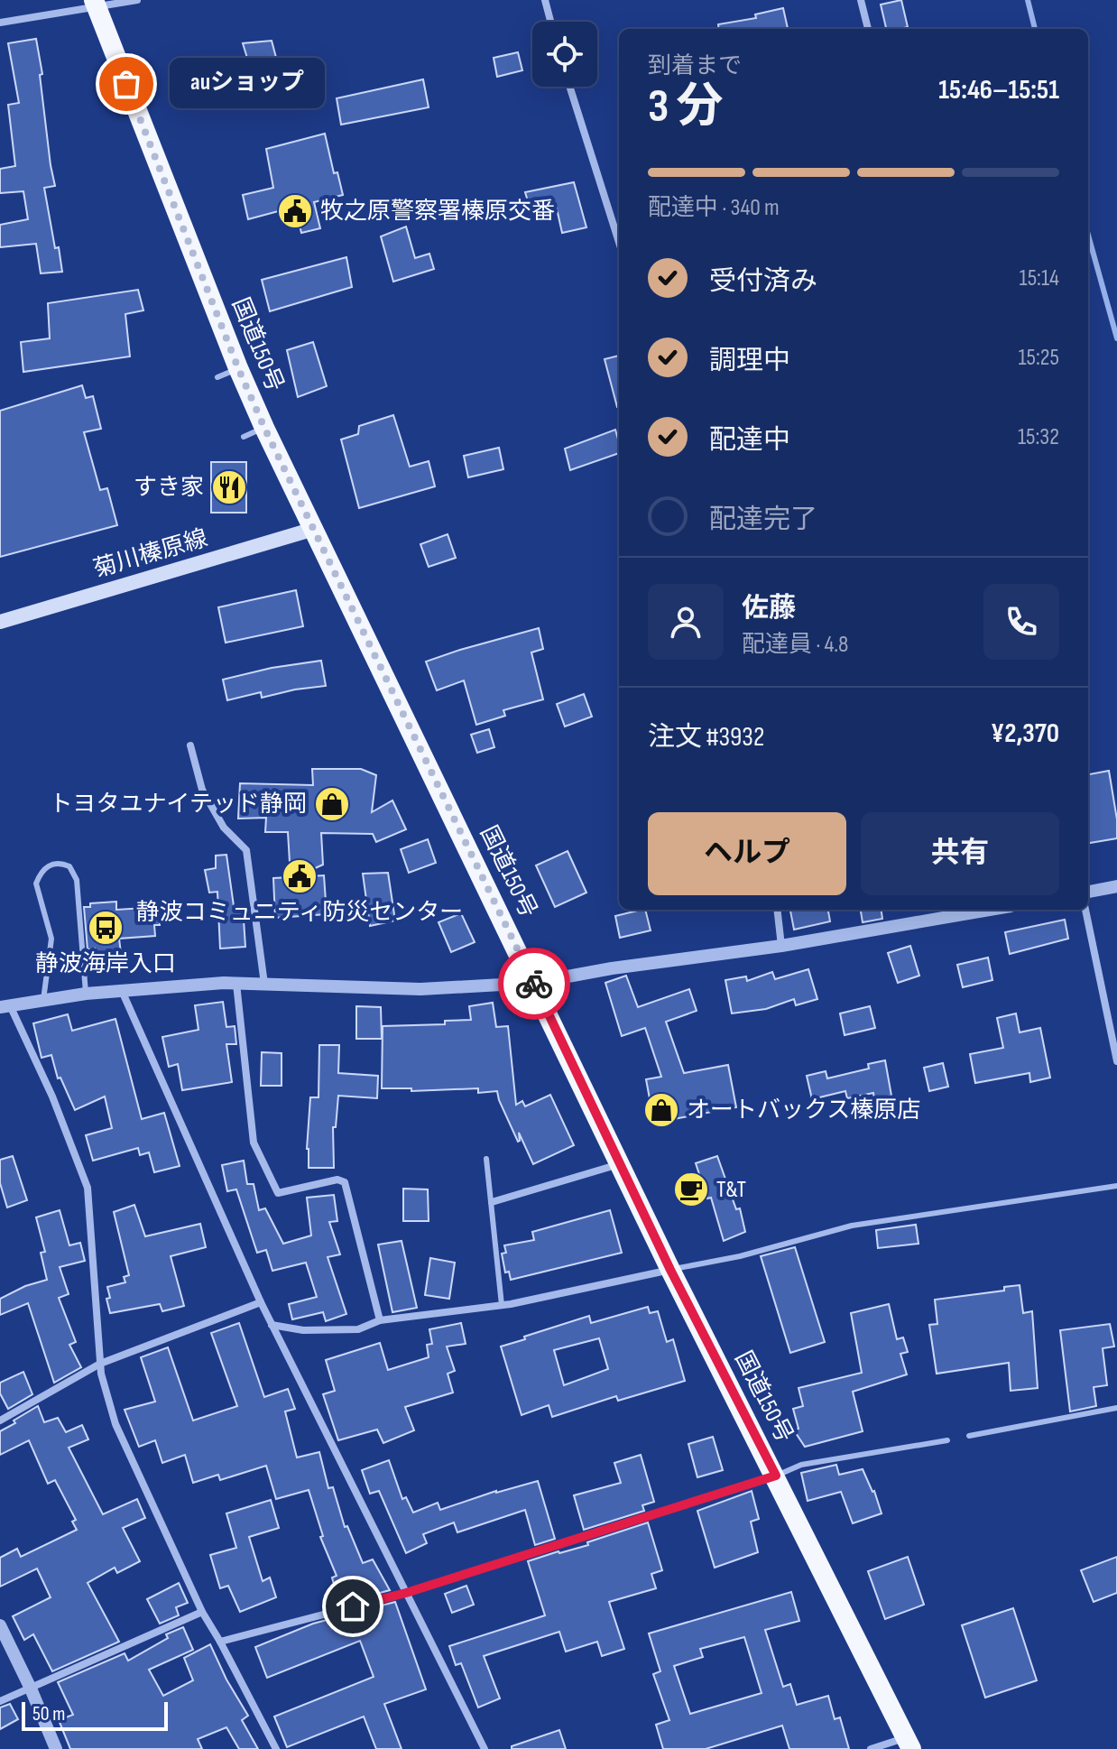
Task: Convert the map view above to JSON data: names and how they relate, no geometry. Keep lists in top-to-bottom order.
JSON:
{
  "streets": {
    "highway": ["国道150号"],
    "main road": ["菊川榛原線"]
  },
  "crossings": [
    ["国道150号", "菊川榛原線"]
  ],
  "places": {
    "other": ["auショップ"],
    "public building": ["牧之原警察署榛原交番", "静波コミュニティ防災センター"],
    "restaurant": ["すき家"],
    "shop": ["トヨタユナイテッド静岡", "オートバックス榛原店"],
    "bus stop": ["静波海岸入口"],
    "cafe": ["T&T"]
  },
  "scale_bar": "50 m",
  "page": {
    "heading": ["3 分", "到着まで", "15:46–15:51"],
    "panel": [
      "佐藤",
      "配達員 · 4.8",
      "注文 #3932",
      "¥2,370"
    ],
    "bubble": "auショップ",
    "bar": "配達中 · 340 m",
    "list": [
      ["受付済み", "15:14"],
      ["調理中", "15:25"],
      ["配達中", "15:32"],
      "配達完了"
    ],
    "buttons": ["ヘルプ", "共有"],
    "scale": "50 m"
  }
}
